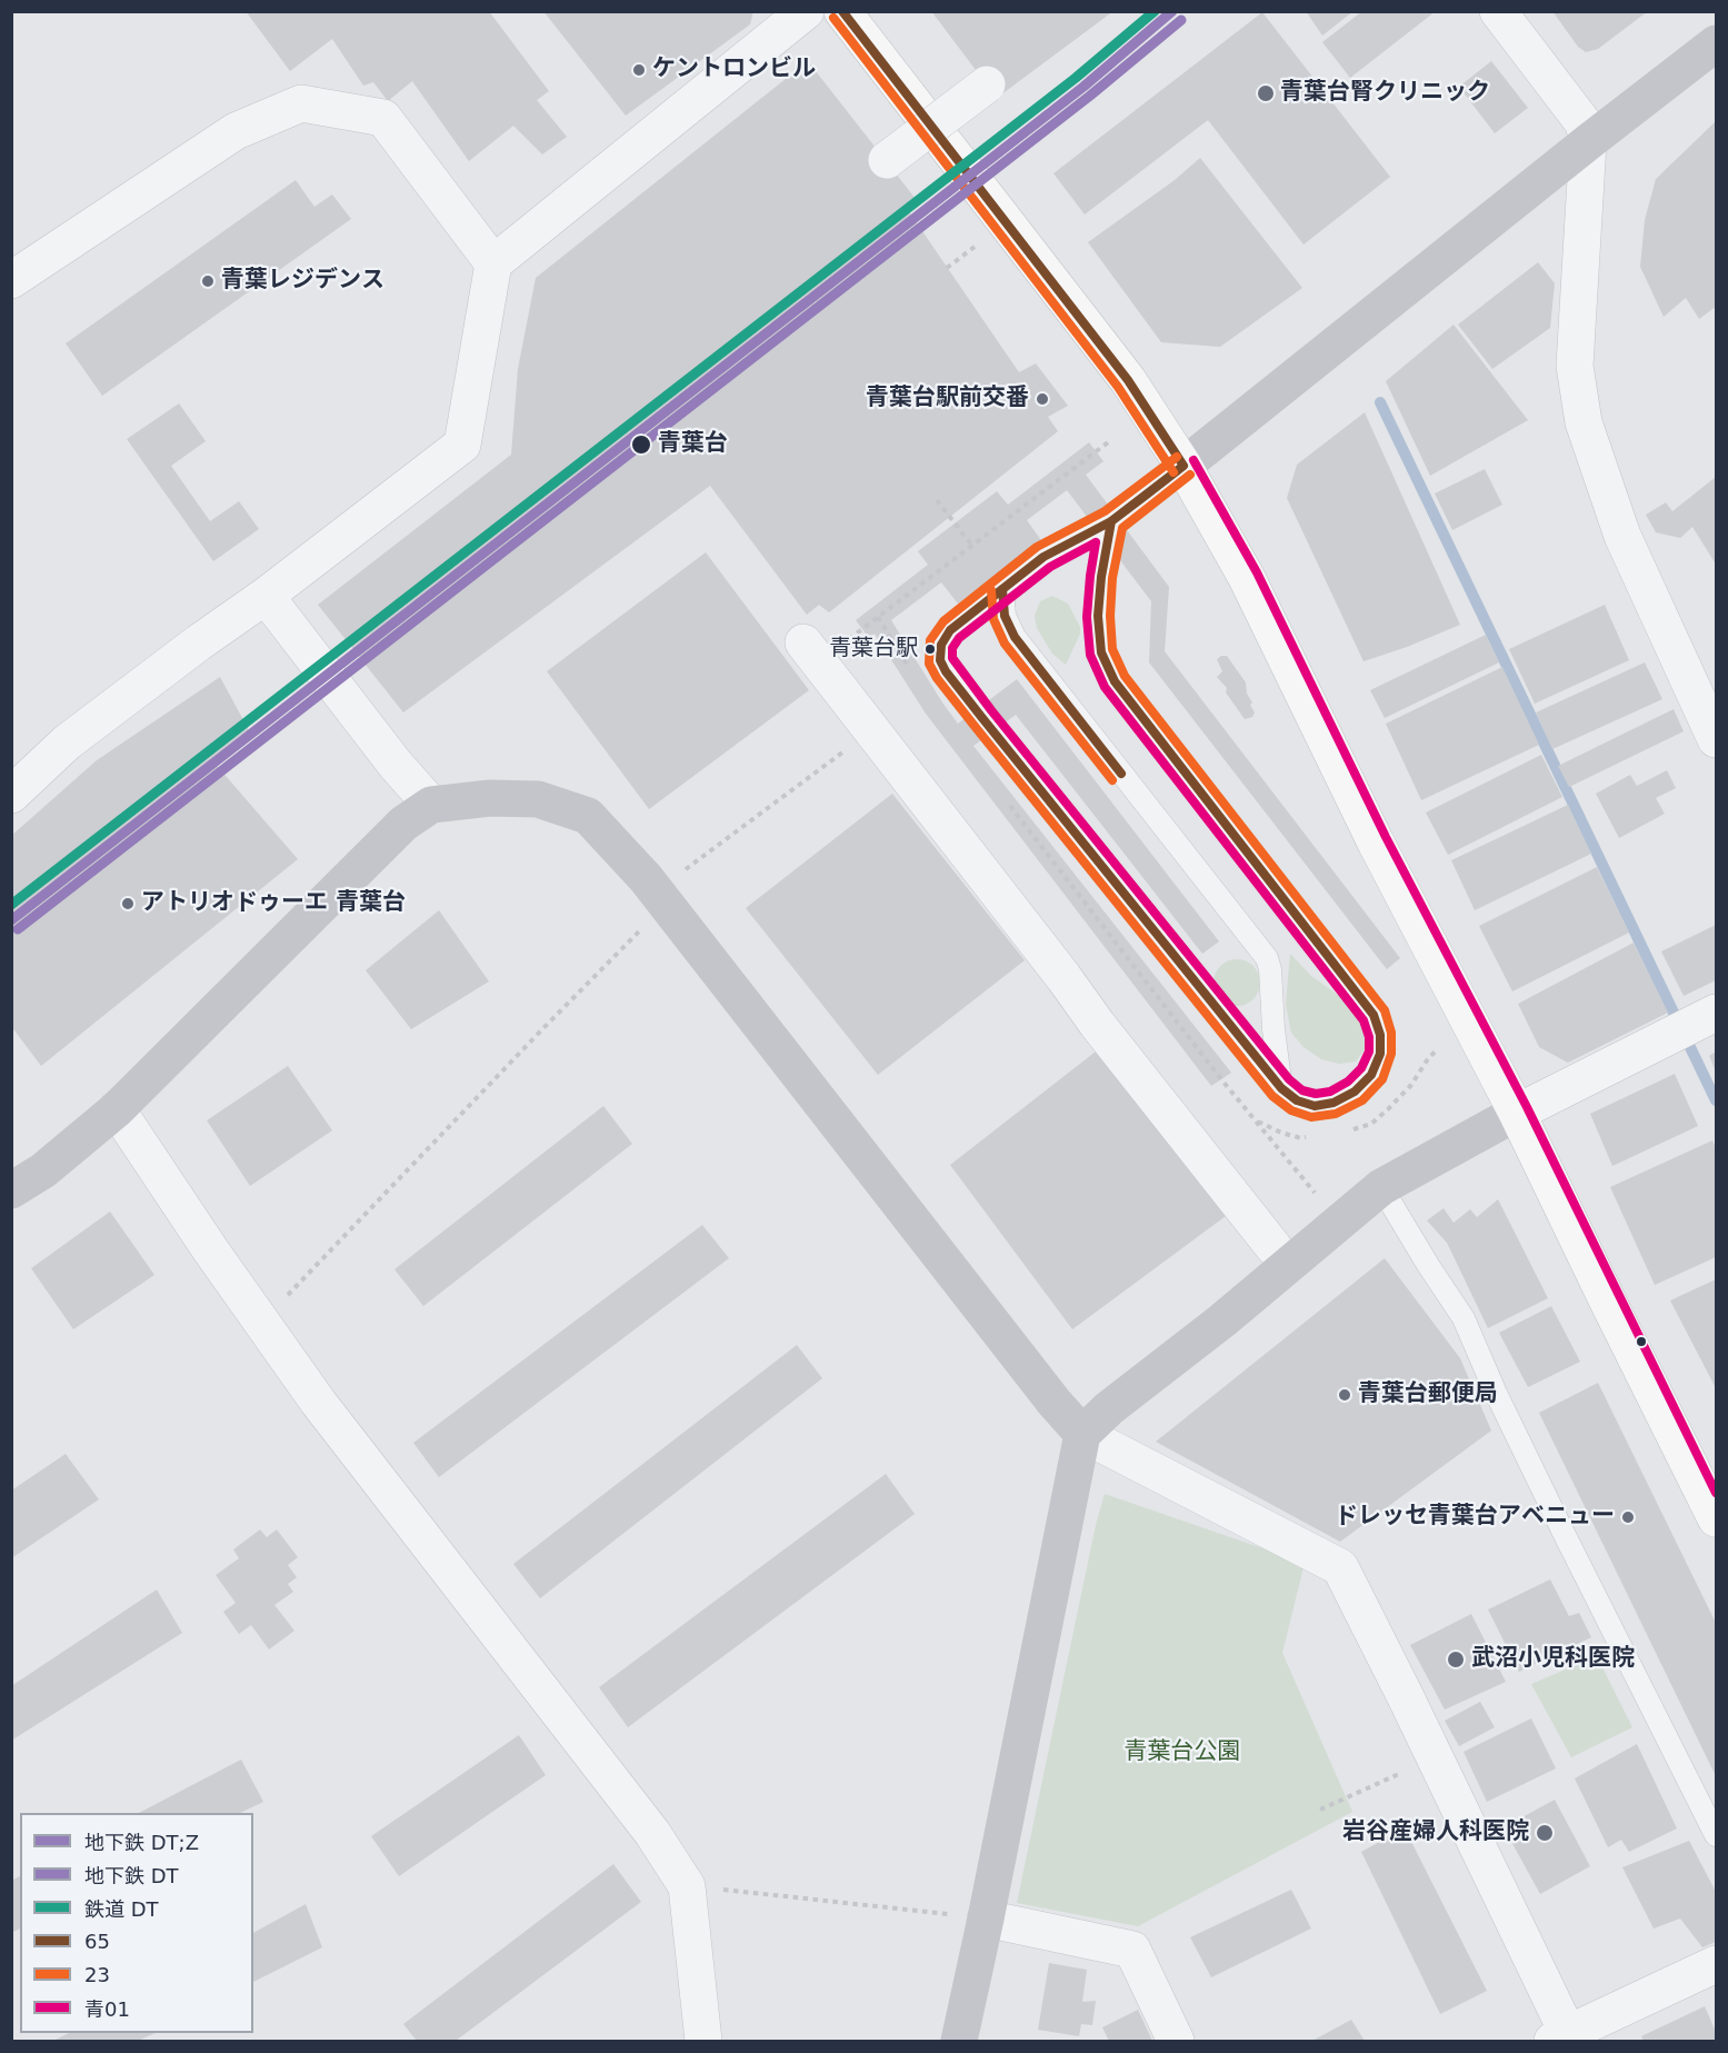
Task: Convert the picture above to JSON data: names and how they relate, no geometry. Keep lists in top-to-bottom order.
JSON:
{
  "parks": ["青葉台公園"],
  "places": [
    "ケントロンビル",
    "青葉台腎クリニック",
    "青葉レジデンス",
    "青葉台駅前交番",
    "青葉台",
    "青葉台駅",
    "アトリオドゥーエ 青葉台",
    "青葉台郵便局",
    "ドレッセ青葉台アベニュー",
    "武沼小児科医院",
    "岩谷産婦人科医院"
  ],
  "lines": [
    "metro line DT;Z",
    "rail line DT",
    "transit line 65",
    "transit line 23",
    "metro line DT",
    "transit line 青01"
  ],
  "legend": [
    "地下鉄 DT;Z",
    "地下鉄 DT",
    "鉄道 DT",
    "65",
    "23",
    "青01"
  ]
}
